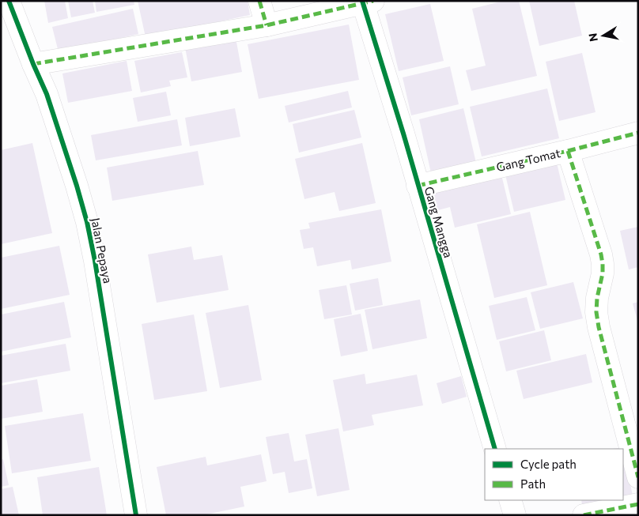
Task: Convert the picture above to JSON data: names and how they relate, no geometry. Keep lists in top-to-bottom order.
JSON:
{
  "streets": {
    "street": ["Gang Tomat", "Gang Mangga", "Jalan Pepaya"]
  },
  "crossings": [
    ["Gang Tomat", "Gang Mangga"]
  ],
  "legend": ["Cycle path", "Path"],
  "north": "left"
}
